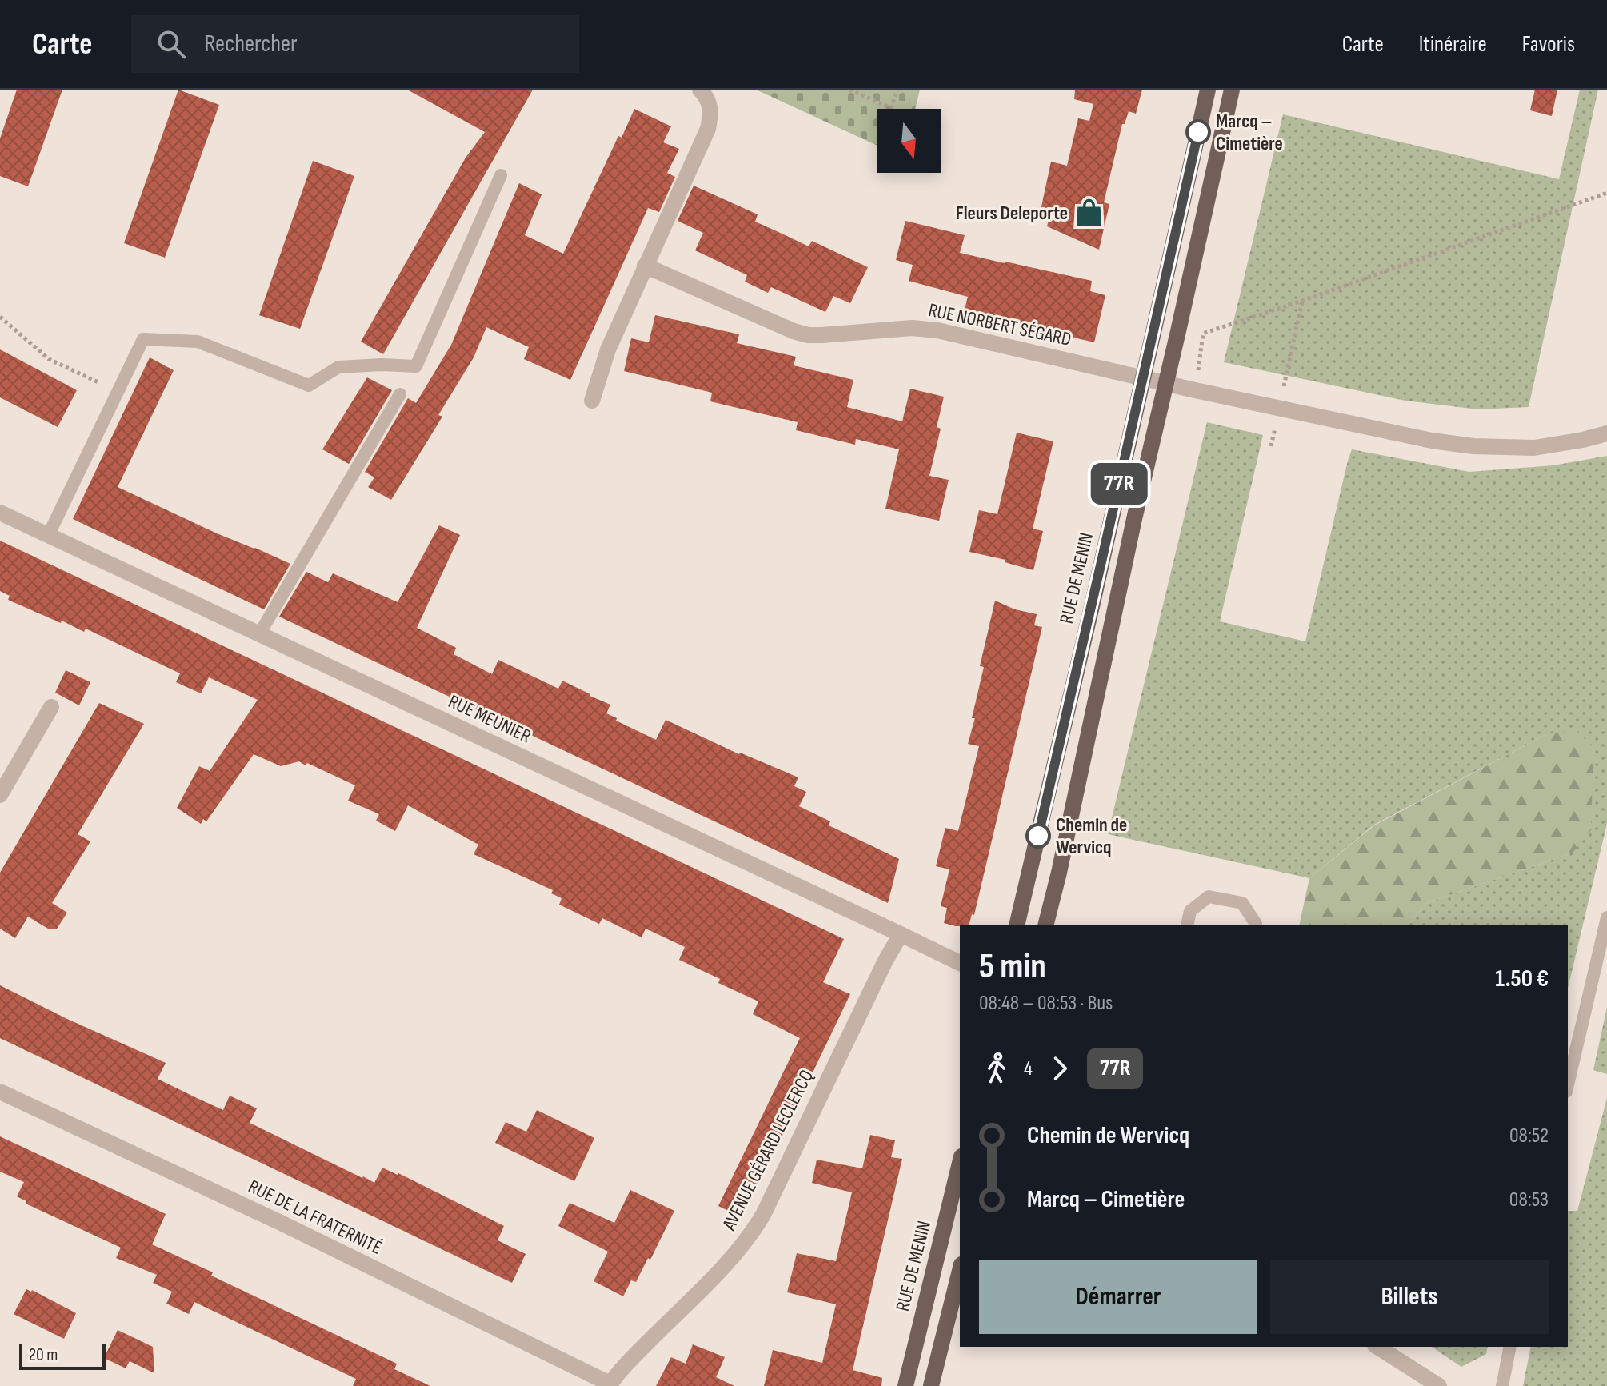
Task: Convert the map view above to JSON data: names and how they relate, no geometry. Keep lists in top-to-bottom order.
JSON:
{
  "streets": {
    "main road": ["RUE DE MENIN"],
    "street": [
      "RUE NORBERT SÉGARD",
      "RUE MEUNIER",
      "AVENUE GÉRARD LECLERCQ",
      "RUE DE LA FRATERNITÉ"
    ]
  },
  "crossings": [
    ["RUE NORBERT SÉGARD", "RUE DE MENIN"],
    ["RUE MEUNIER", "AVENUE GÉRARD LECLERCQ"],
    ["AVENUE GÉRARD LECLERCQ", "RUE DE LA FRATERNITÉ"]
  ],
  "places": {
    "other": ["Marcq – Cimetière", "Chemin de Wervicq"],
    "shop": ["Fleurs Deleporte"]
  },
  "lines": ["bus line 77R"],
  "scale_bar": "20 m",
  "north": "bottom",
  "page": {
    "header": "Carte",
    "search": "Rechercher",
    "nav": ["Carte", "Itinéraire", "Favoris"],
    "on_map": "77R",
    "heading": ["5 min", "08:48 – 08:53 · Bus", "1.50 €"],
    "legs": ["4", "77R"],
    "list": [
      {
        "name": "Chemin de Wervicq",
        "value": "08:52"
      },
      {
        "name": "Marcq – Cimetière",
        "value": "08:53"
      }
    ],
    "buttons": ["Démarrer", "Billets"],
    "scale": "20 m"
  }
}
